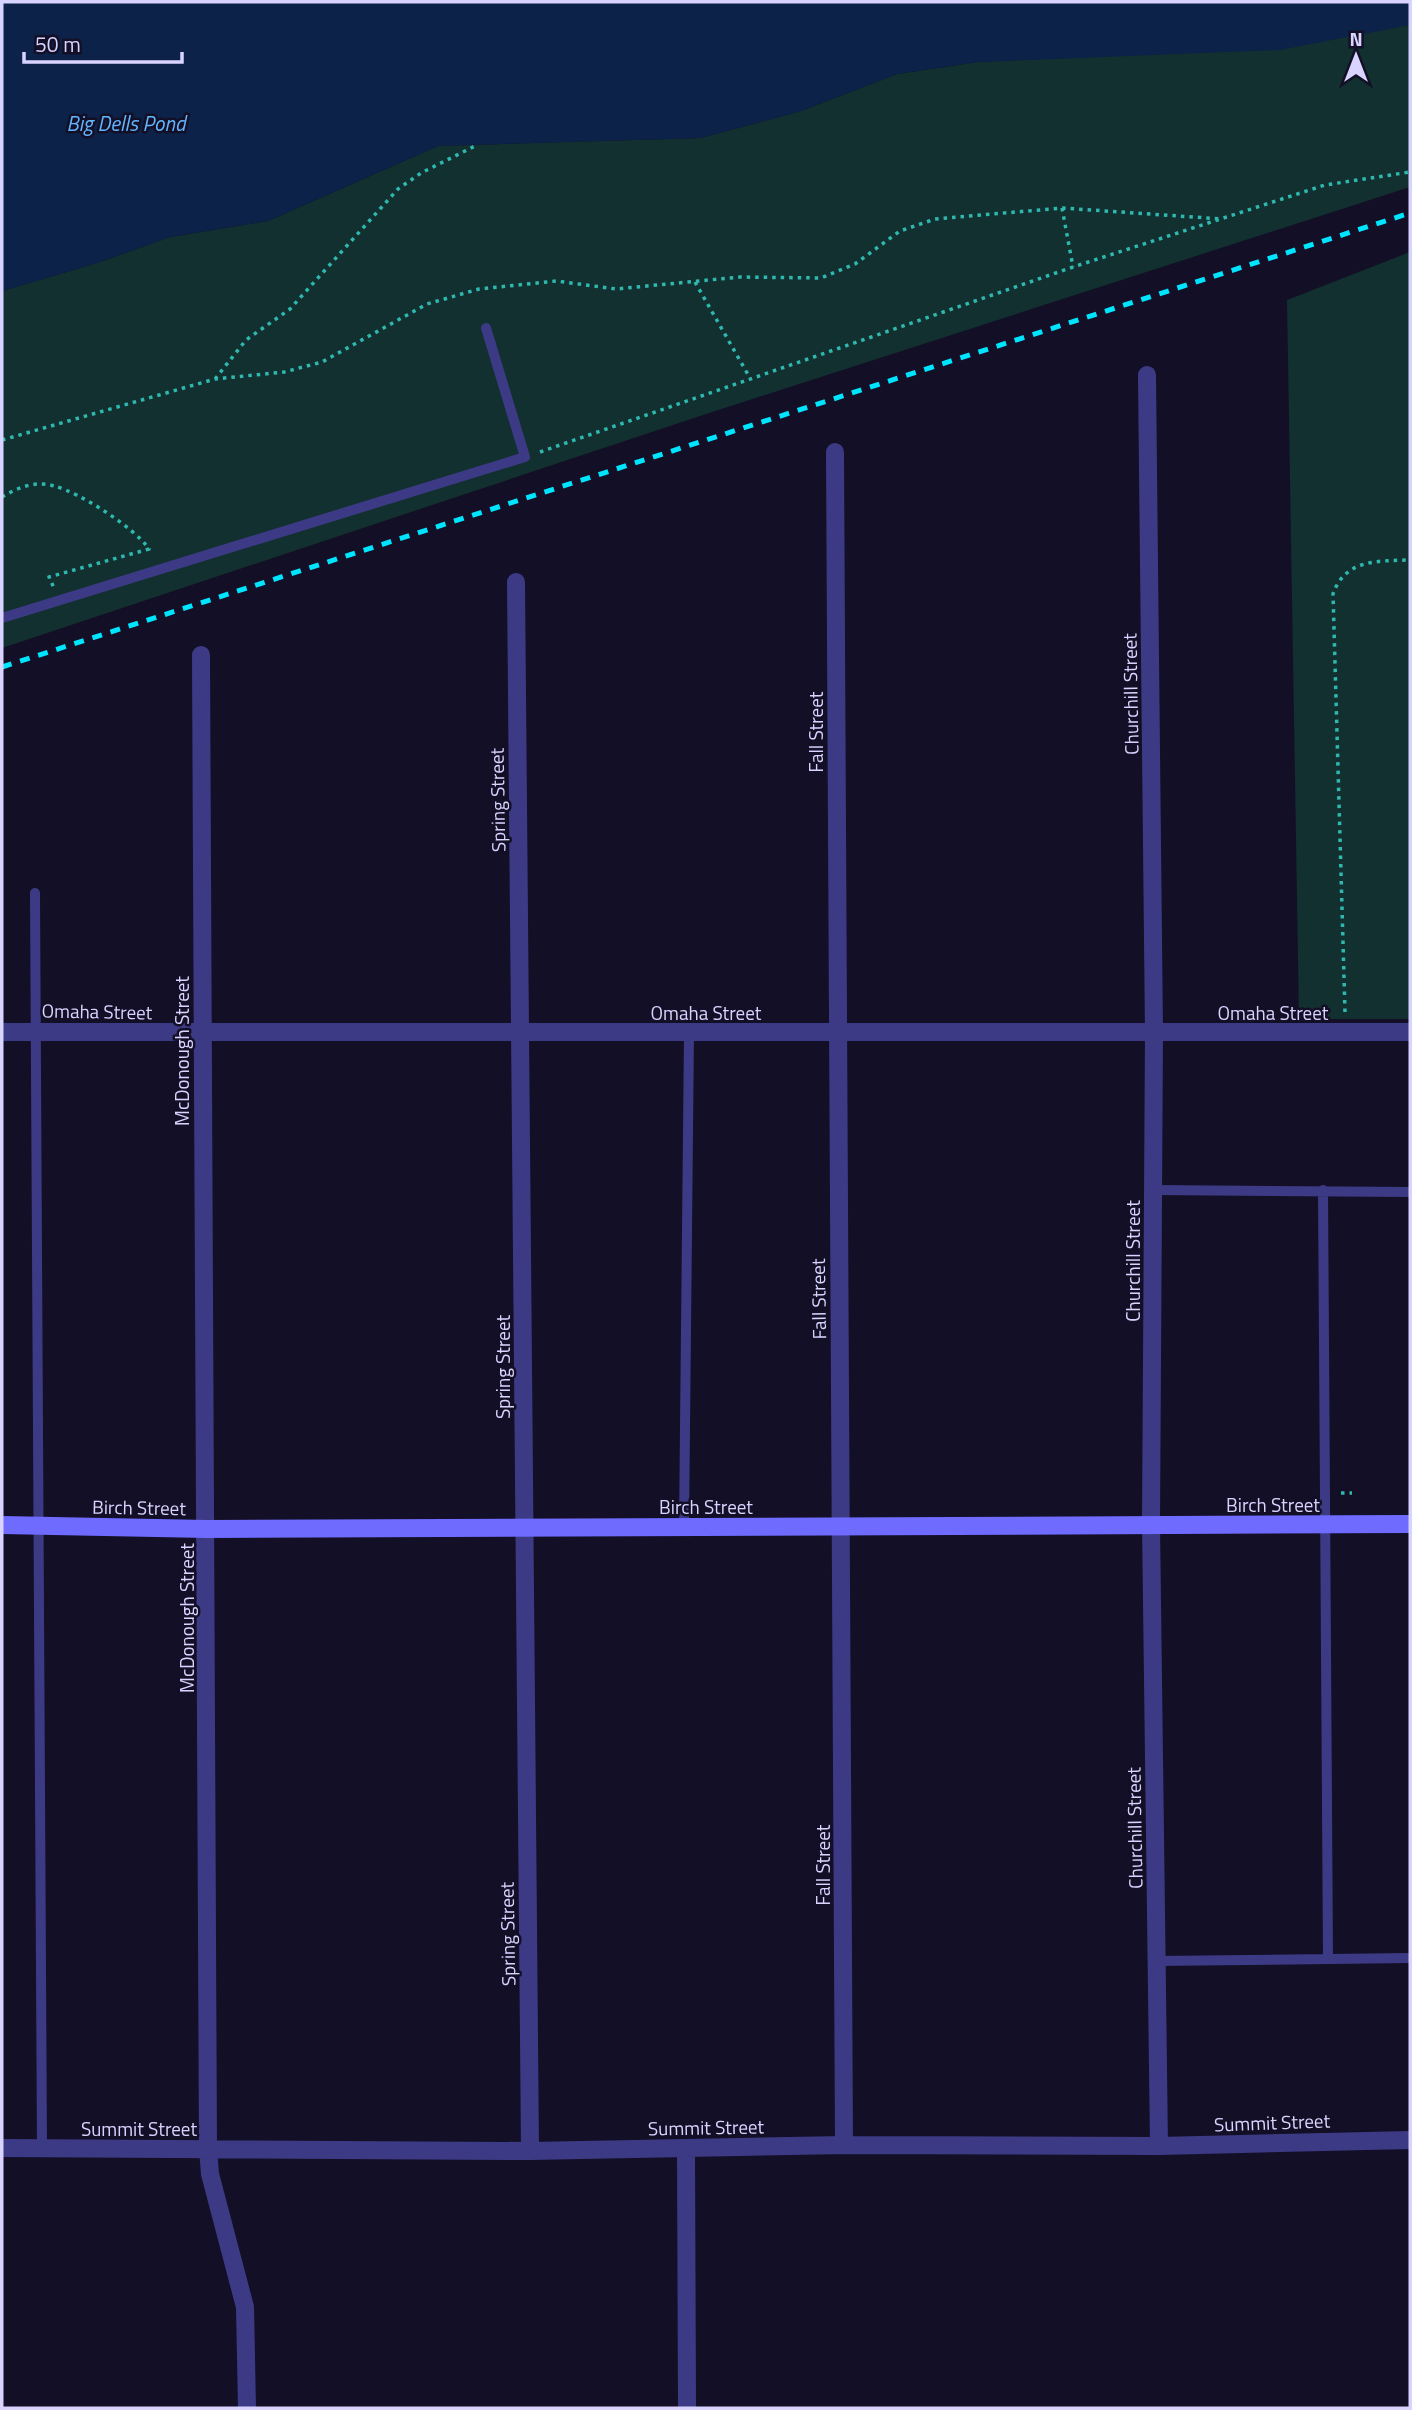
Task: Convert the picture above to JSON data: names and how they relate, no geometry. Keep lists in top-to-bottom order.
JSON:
{
  "streets": {
    "main road": ["Birch Street"],
    "street": [
      "Churchill Street",
      "Fall Street",
      "Spring Street",
      "Omaha Street",
      "McDonough Street",
      "Summit Street"
    ]
  },
  "crossings": [
    ["Churchill Street", "Omaha Street"],
    ["Churchill Street", "Birch Street"],
    ["Churchill Street", "Summit Street"],
    ["Fall Street", "Omaha Street"],
    ["Fall Street", "Birch Street"],
    ["Fall Street", "Summit Street"],
    ["Spring Street", "Omaha Street"],
    ["Spring Street", "Birch Street"],
    ["Spring Street", "Summit Street"],
    ["Omaha Street", "McDonough Street"],
    ["McDonough Street", "Birch Street"],
    ["McDonough Street", "Summit Street"]
  ],
  "water": ["Big Dells Pond"],
  "scale_bar": "50 m",
  "north": "top"
}
